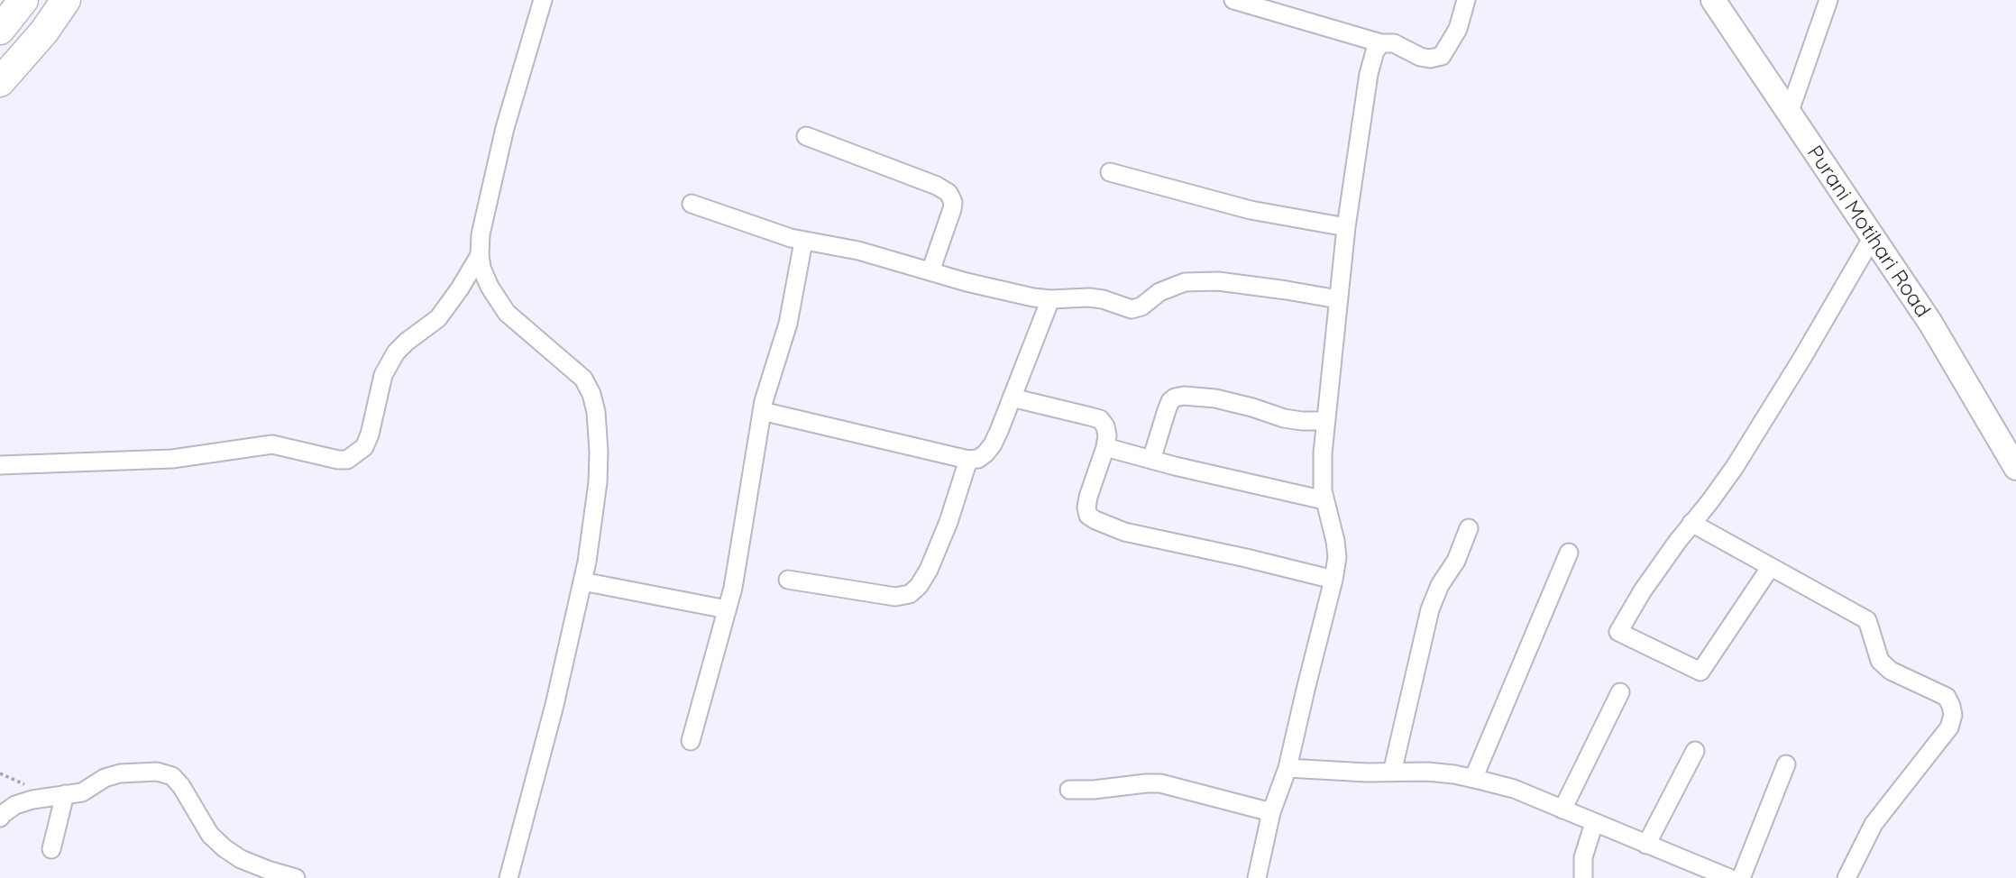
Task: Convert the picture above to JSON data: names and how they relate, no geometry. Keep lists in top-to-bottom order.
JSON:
{
  "streets": {
    "main road": ["Purani Motihari Road"]
  }
}
